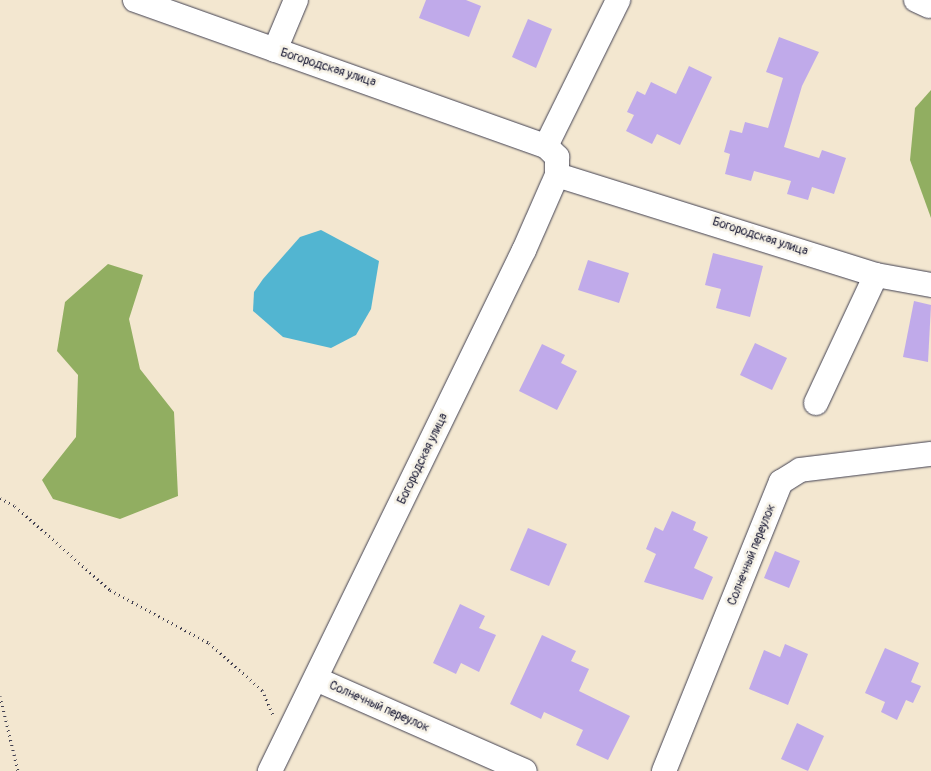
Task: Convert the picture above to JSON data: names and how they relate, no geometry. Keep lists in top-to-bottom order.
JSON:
{
  "streets": {
    "street": ["Богородская улица", "Солнечный переулок"]
  },
  "crossings": [
    ["Богородская улица", "Солнечный переулок"]
  ]
}
